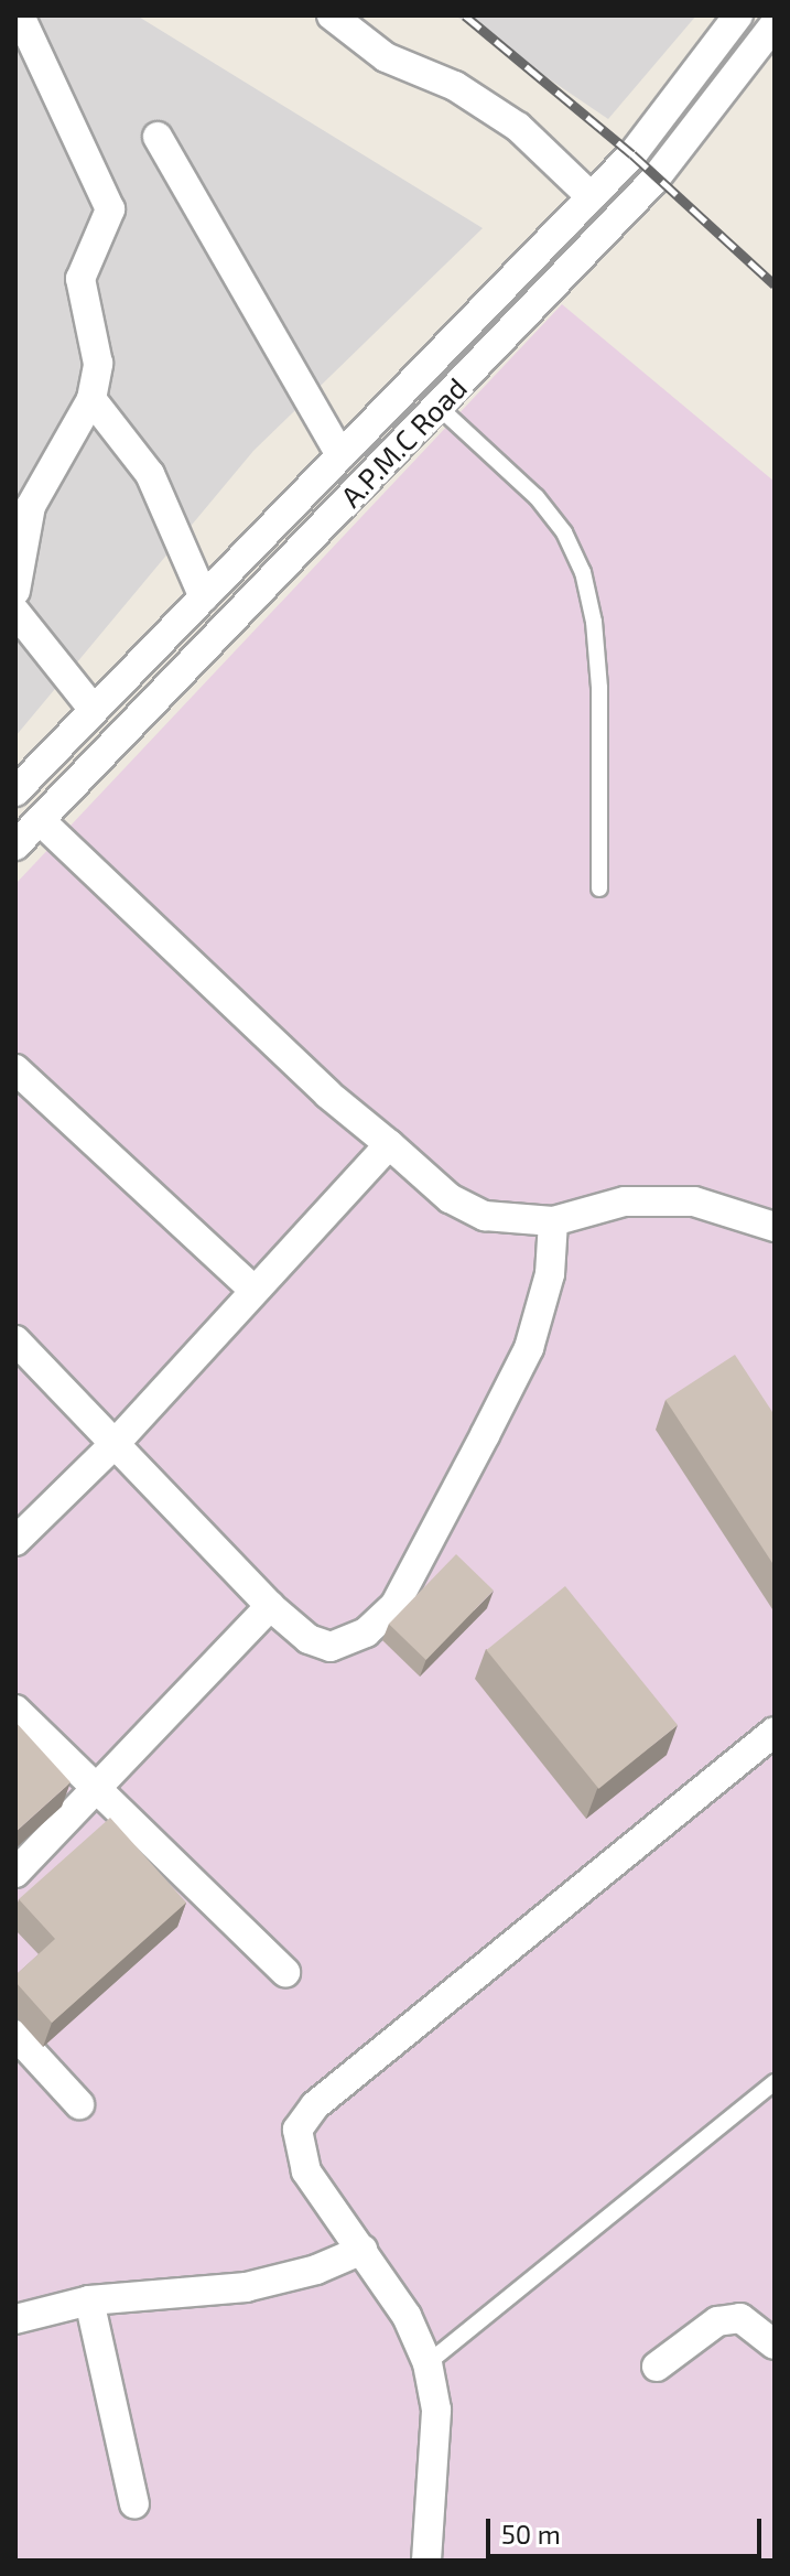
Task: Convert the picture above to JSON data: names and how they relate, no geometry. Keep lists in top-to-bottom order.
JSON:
{
  "streets": {
    "street": ["A.P.M.C Road"]
  },
  "scale_bar": "50 m"
}
